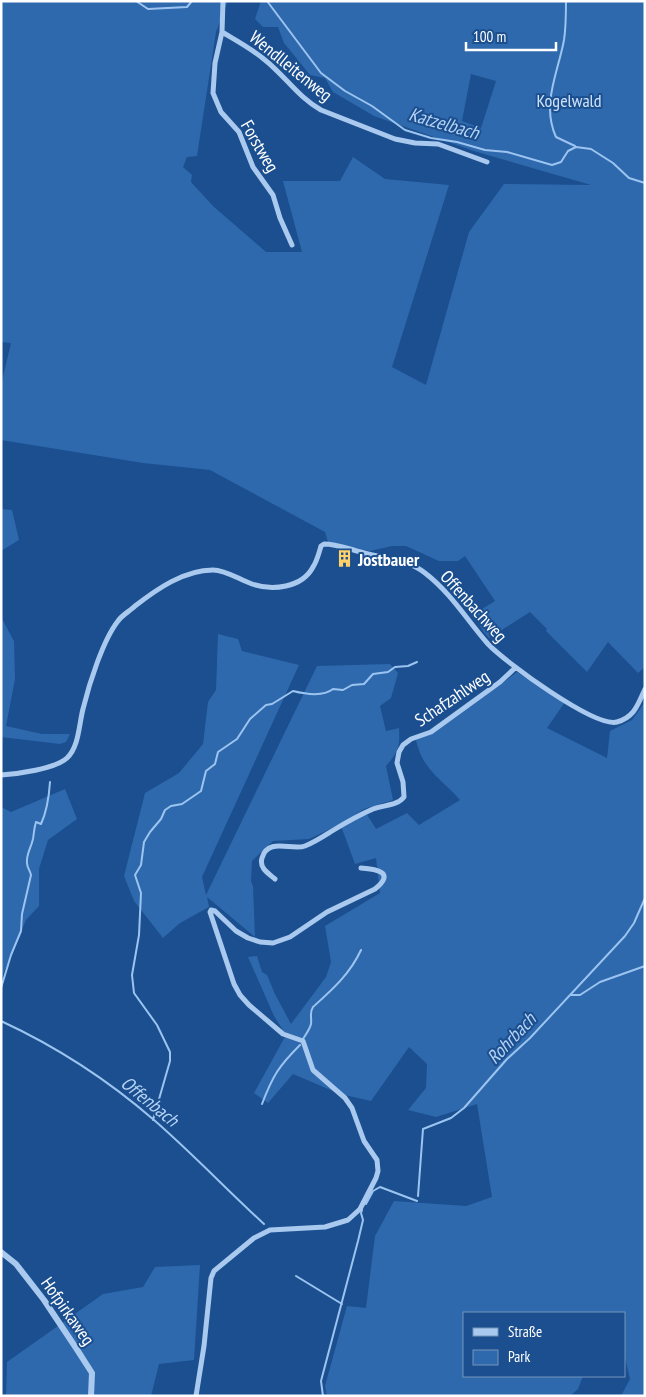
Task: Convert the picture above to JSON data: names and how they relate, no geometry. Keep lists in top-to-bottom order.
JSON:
{
  "streets": {
    "street": [
      "Wendlleitenweg",
      "Forstweg",
      "Offenbachweg",
      "Schafzahlweg",
      "Hofpirkaweg"
    ]
  },
  "crossings": [
    ["Wendlleitenweg", "Forstweg"],
    ["Offenbachweg", "Schafzahlweg"]
  ],
  "water": ["Katzelbach", "Rohrbach", "Offenbach"],
  "parks": ["Kogelwald"],
  "places": {
    "building": ["Jostbauer"]
  },
  "legend": ["Straße", "Park"],
  "scale_bar": "100 m"
}
